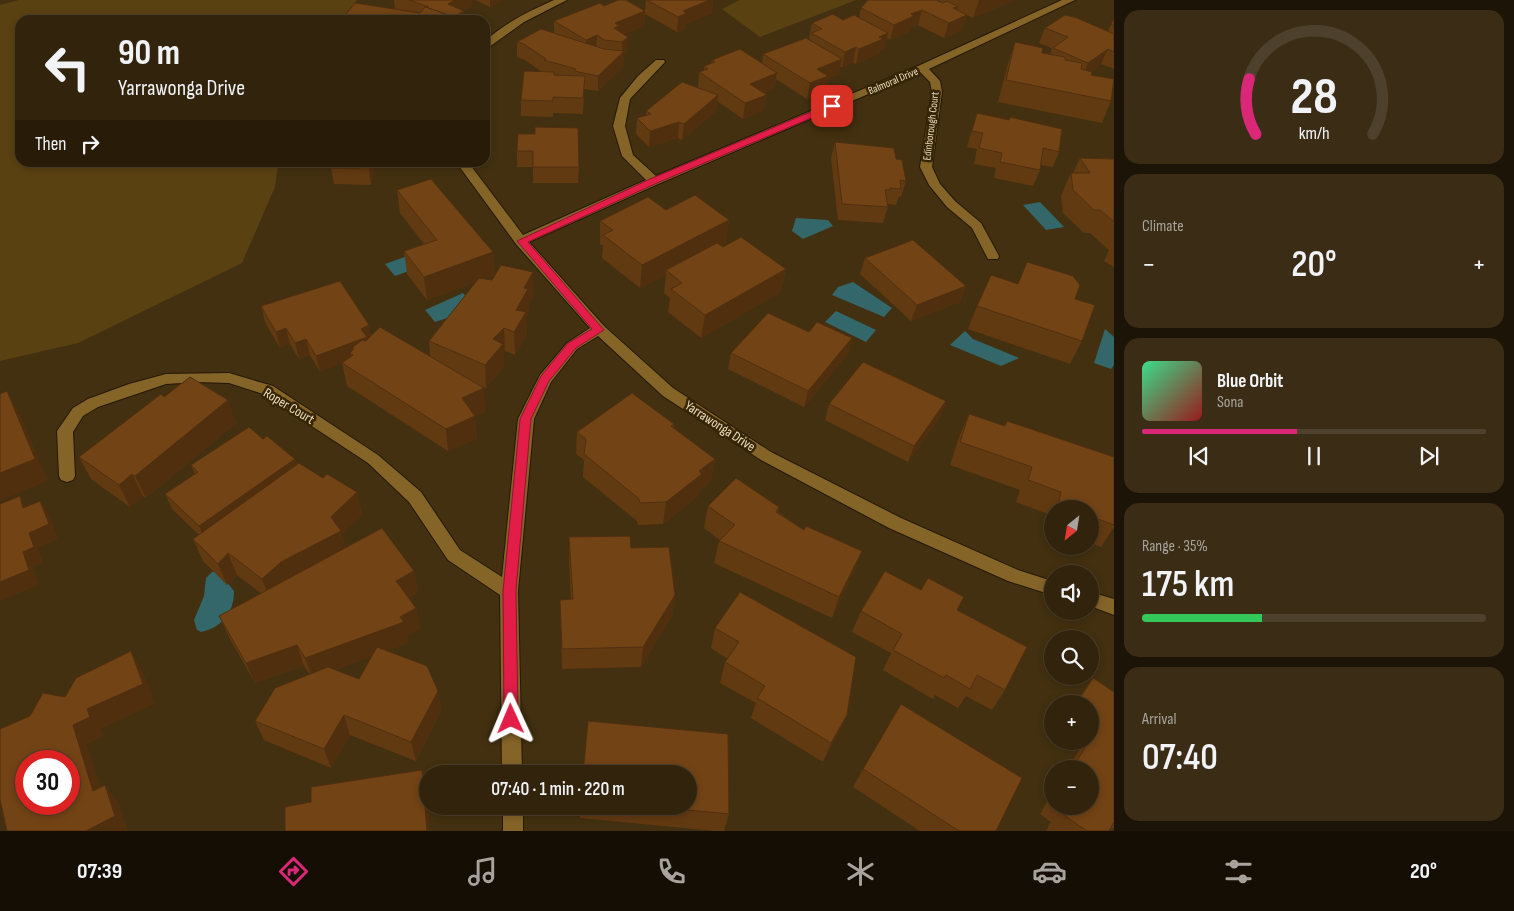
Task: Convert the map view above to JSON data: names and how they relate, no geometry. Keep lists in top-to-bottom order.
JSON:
{
  "streets": {
    "street": [
      "Balmoral Drive",
      "Edinborough Court",
      "Roper Court",
      "Yarrawonga Drive"
    ]
  },
  "crossings": [
    ["Balmoral Drive", "Edinborough Court"],
    ["Balmoral Drive", "Yarrawonga Drive"]
  ],
  "north": "bottom left",
  "page": {
    "turn": ["90 m", "Yarrawonga Drive"],
    "then": "Then",
    "tile": [
      "Climate",
      ["Range · 35%", "175 km"],
      ["Arrival", "07:40"]
    ],
    "heat": ["−", "20°", "+"],
    "song": ["Blue Orbit", "Sona"],
    "map_buttons": ["+", "−"],
    "limit": "30",
    "trip": "07:40 · 1 min · 220 m",
    "tabs": ["07:39", "20°"],
    "gauge": ["28", "km/h"]
  }
}
